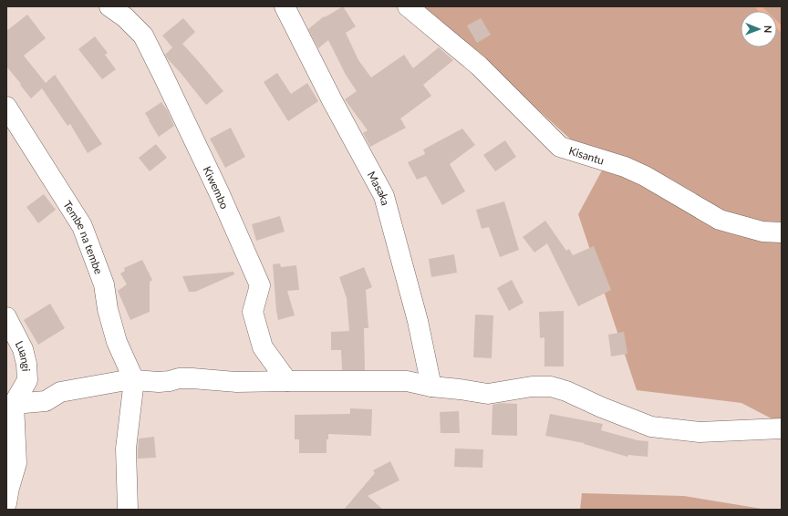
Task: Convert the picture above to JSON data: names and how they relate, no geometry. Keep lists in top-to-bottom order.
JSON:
{
  "streets": {
    "street": [
      "Kisantu",
      "Kiwembo",
      "Masaka",
      "Tembe na tembe",
      "Luangi"
    ]
  },
  "north": "right"
}
